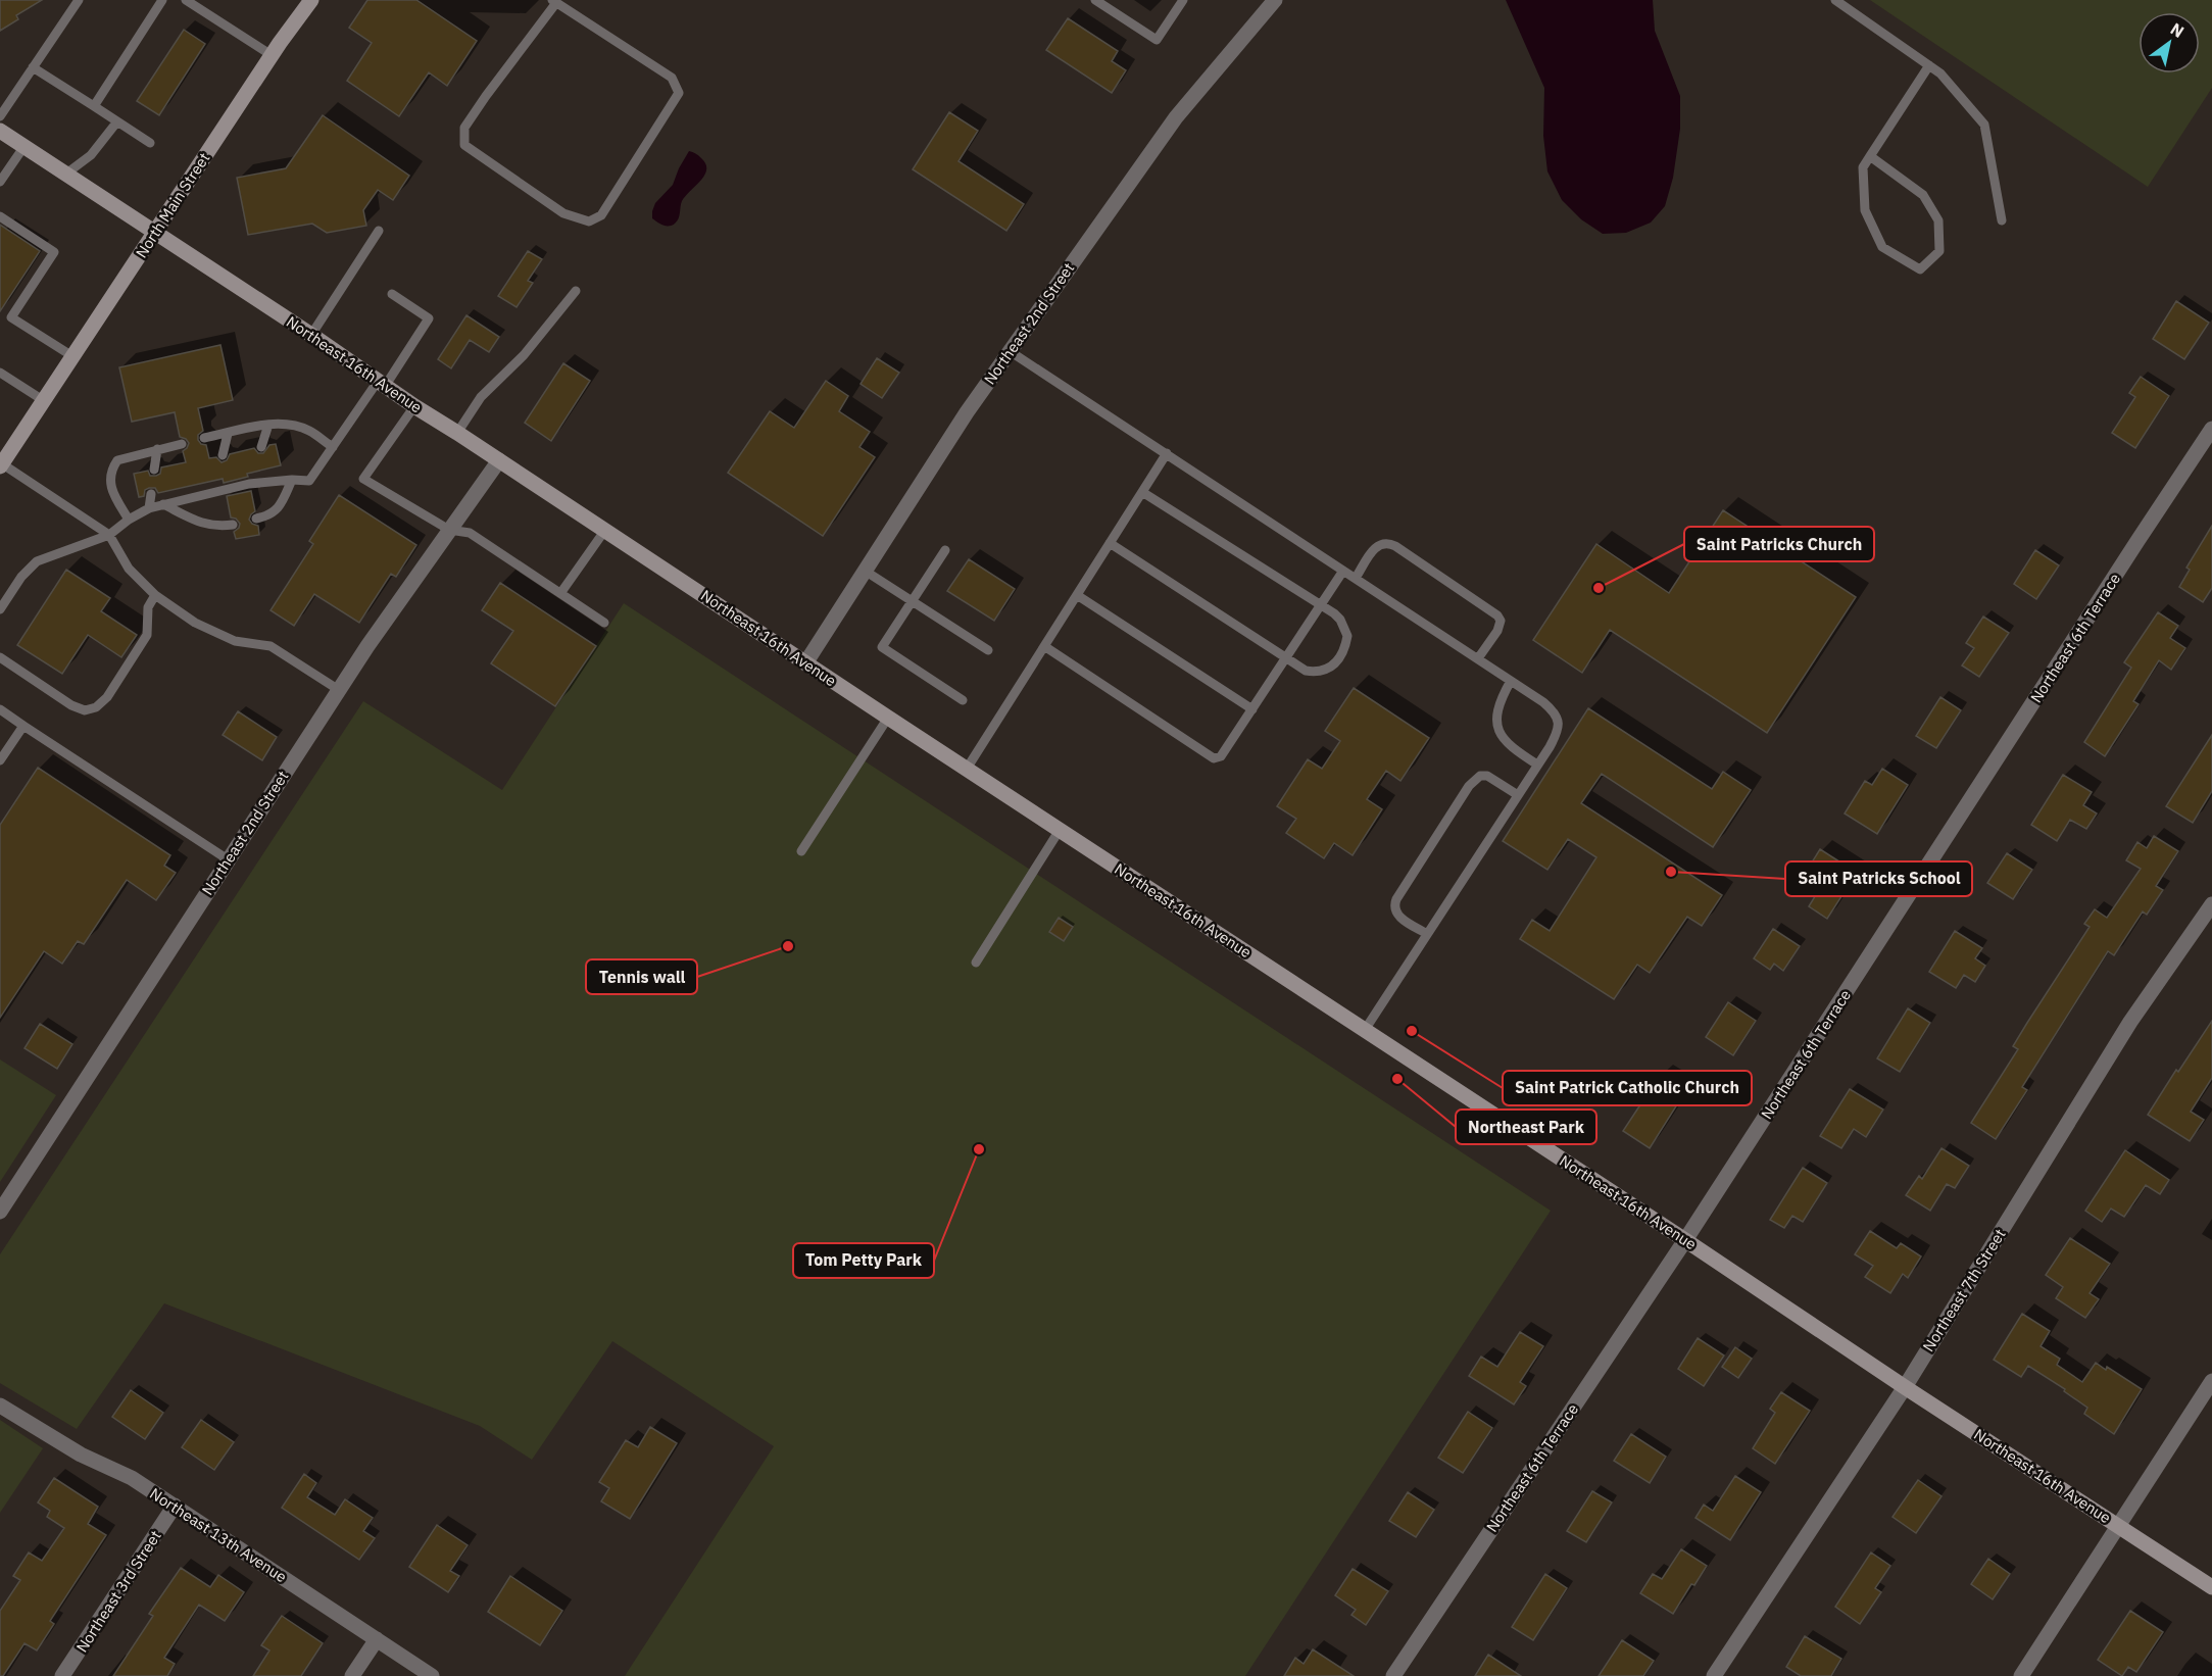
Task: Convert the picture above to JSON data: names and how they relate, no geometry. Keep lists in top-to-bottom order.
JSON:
{
  "streets": {
    "street": [
      "North Main Street",
      "Northeast 2nd Street",
      "Northeast 16th Avenue",
      "Northeast 6th Terrace",
      "Northeast 7th Street",
      "Northeast 13th Avenue",
      "Northeast 3rd Street"
    ]
  },
  "crossings": [
    ["North Main Street", "Northeast 16th Avenue"],
    ["Northeast 2nd Street", "Northeast 16th Avenue"],
    ["Northeast 16th Avenue", "Northeast 6th Terrace"],
    ["Northeast 16th Avenue", "Northeast 7th Street"],
    ["Northeast 13th Avenue", "Northeast 3rd Street"]
  ],
  "places": [
    "Saint Patricks Church",
    "Saint Patricks School",
    "Tennis wall",
    "Saint Patrick Catholic Church",
    "Northeast Park",
    "Tom Petty Park"
  ],
  "north": "top right"
}
